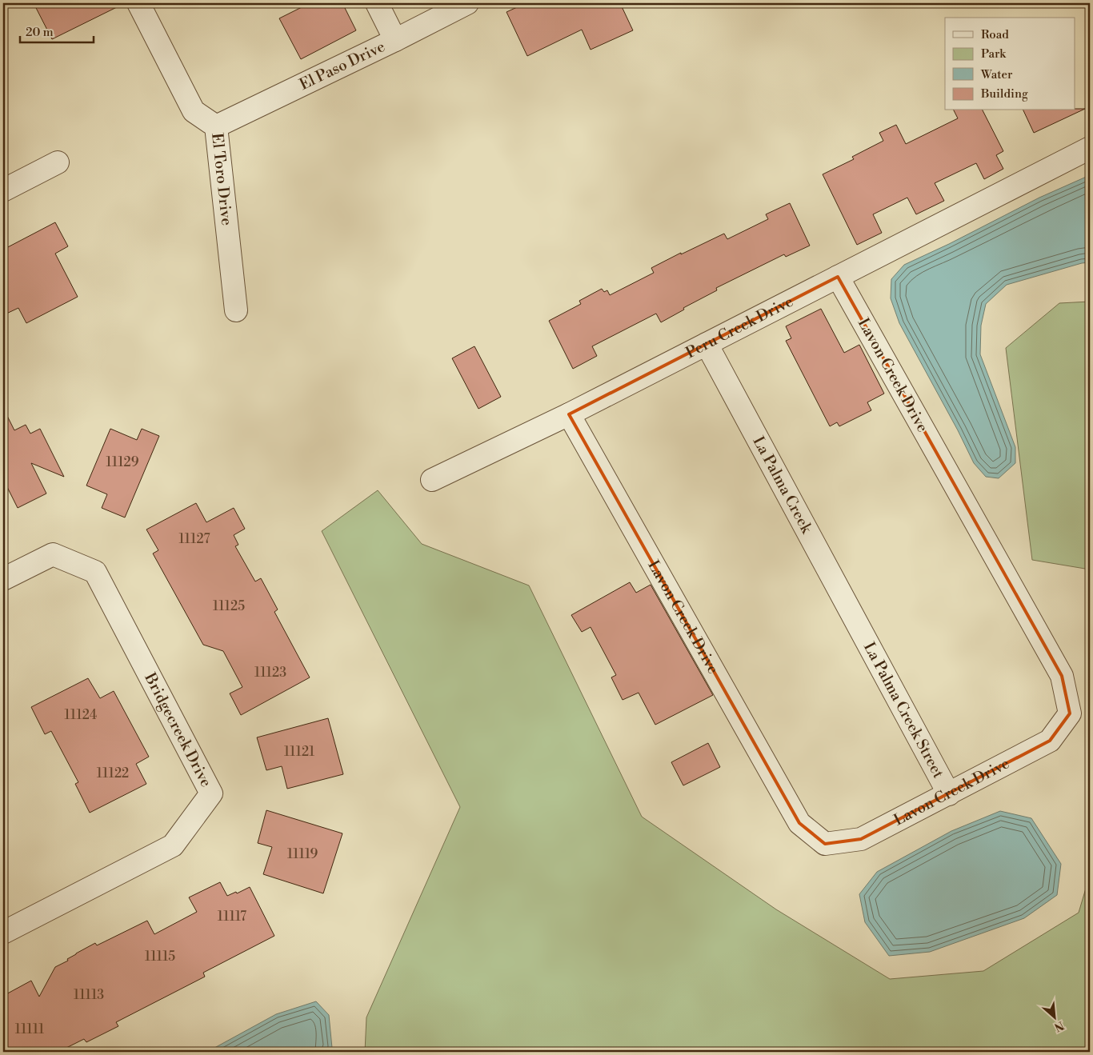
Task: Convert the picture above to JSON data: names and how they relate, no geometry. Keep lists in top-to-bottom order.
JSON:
{
  "streets": {
    "street": [
      "El Paso Drive",
      "El Toro Drive",
      "Peru Creek Drive",
      "Lavon Creek Drive",
      "La Palma Creek",
      "La Palma Creek Street",
      "Bridgecreek Drive"
    ]
  },
  "crossings": [
    ["El Paso Drive", "El Toro Drive"],
    ["Peru Creek Drive", "Lavon Creek Drive"],
    ["Peru Creek Drive", "La Palma Creek"],
    ["Lavon Creek Drive", "La Palma Creek Street"],
    ["La Palma Creek", "La Palma Creek Street"]
  ],
  "house_numbers": [
    "11129",
    "11127",
    "11125",
    "11123",
    "11124",
    "11121",
    "11122",
    "11119",
    "11117",
    "11115",
    "11113",
    "11111"
  ],
  "legend": [
    "Road",
    "Park",
    "Water",
    "Building"
  ],
  "scale_bar": "20 m",
  "north": "bottom right"
}
